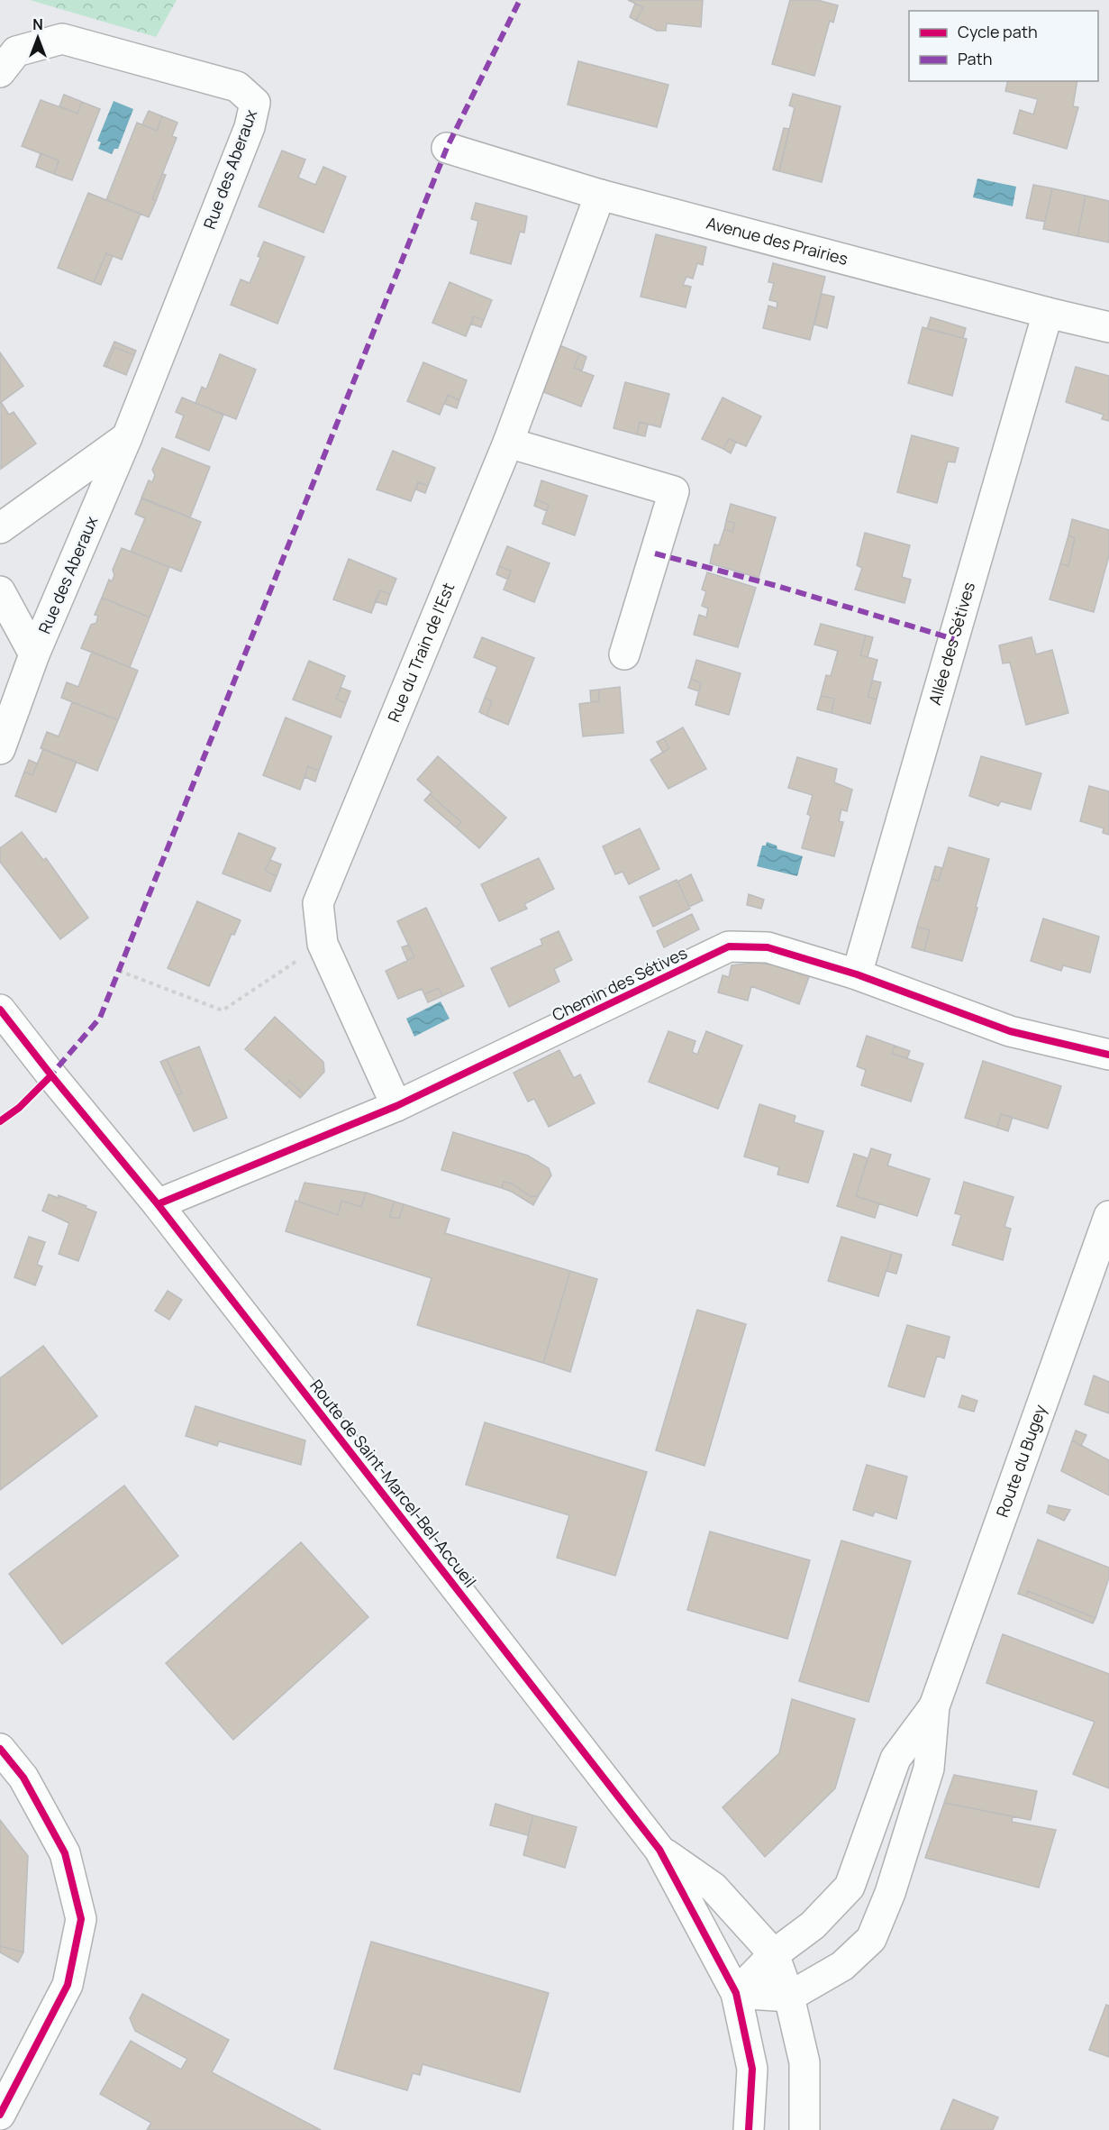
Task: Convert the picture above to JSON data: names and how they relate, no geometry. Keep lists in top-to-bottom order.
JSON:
{
  "streets": {
    "street": [
      "Rue des Aberaux",
      "Avenue des Prairies",
      "Allée des Sétives",
      "Rue du Train de l'Est",
      "Chemin des Sétives",
      "Route du Bugey",
      "Route de Saint-Marcel-Bel-Accueil"
    ]
  },
  "crossings": [
    ["Avenue des Prairies", "Allée des Sétives"],
    ["Avenue des Prairies", "Rue du Train de l'Est"],
    ["Allée des Sétives", "Chemin des Sétives"],
    ["Rue du Train de l'Est", "Chemin des Sétives"],
    ["Chemin des Sétives", "Route de Saint-Marcel-Bel-Accueil"],
    ["Route du Bugey", "Route de Saint-Marcel-Bel-Accueil"]
  ],
  "legend": ["Cycle path", "Path"],
  "north": "top"
}
